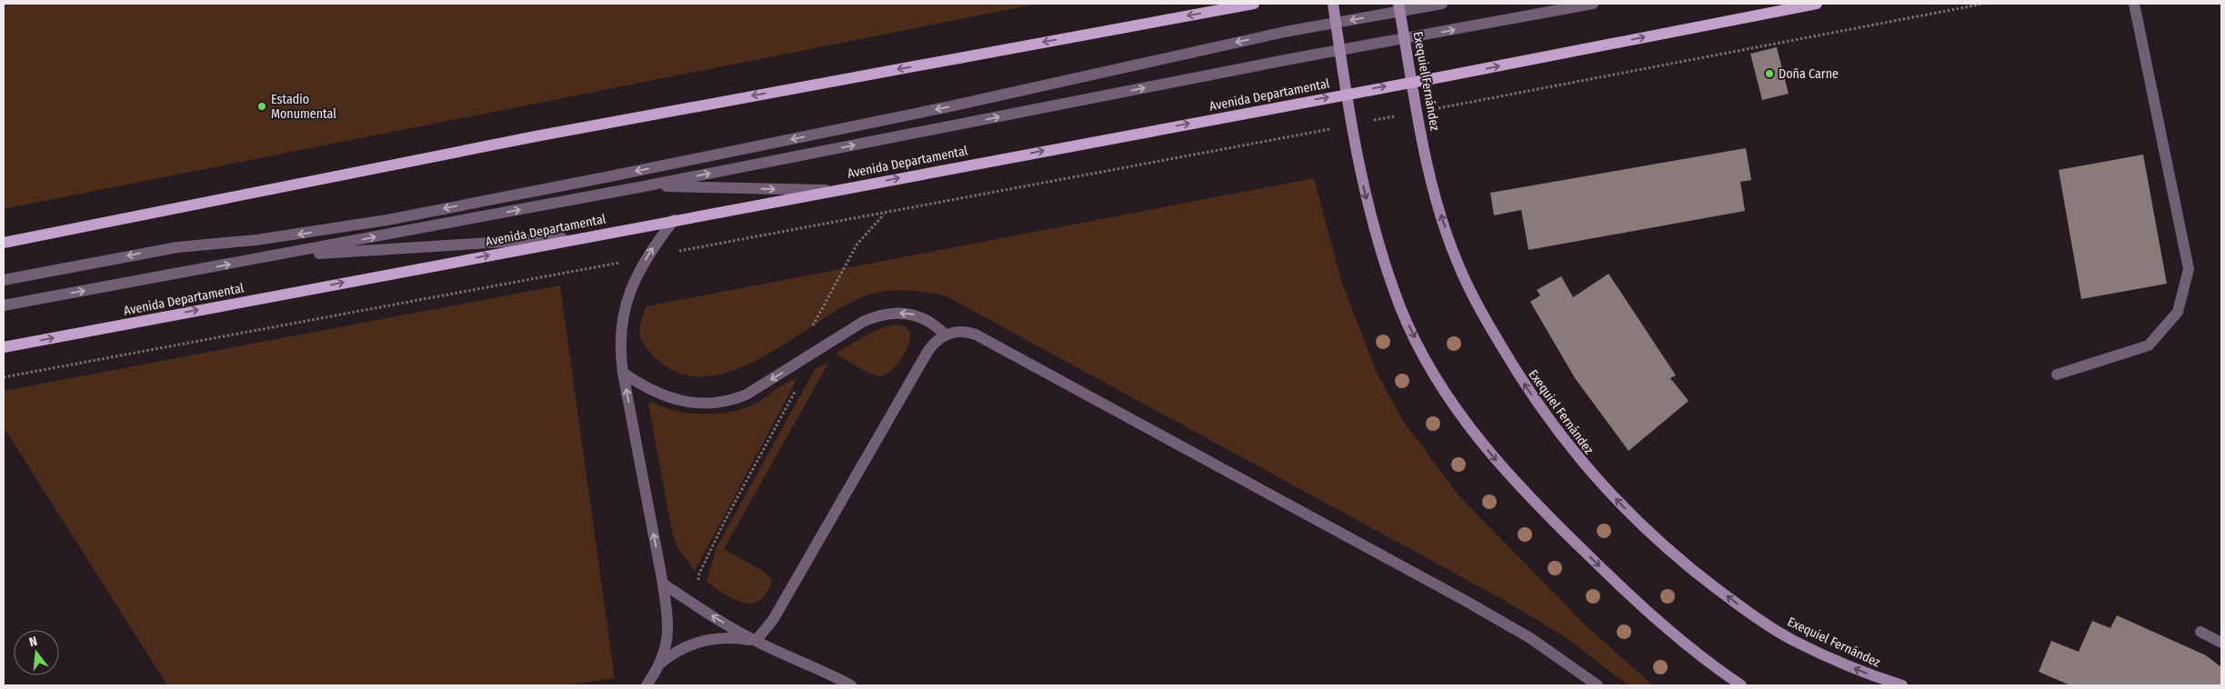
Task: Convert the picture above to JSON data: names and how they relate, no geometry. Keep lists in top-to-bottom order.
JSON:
{
  "streets": {
    "main road": ["Exequiel Fernández", "Avenida Departamental"]
  },
  "crossings": [
    ["Exequiel Fernández", "Avenida Departamental"]
  ],
  "one_way": ["Avenida Departamental"],
  "places": ["Doña Carne", "Estadio Monumental"],
  "north": "top"
}
